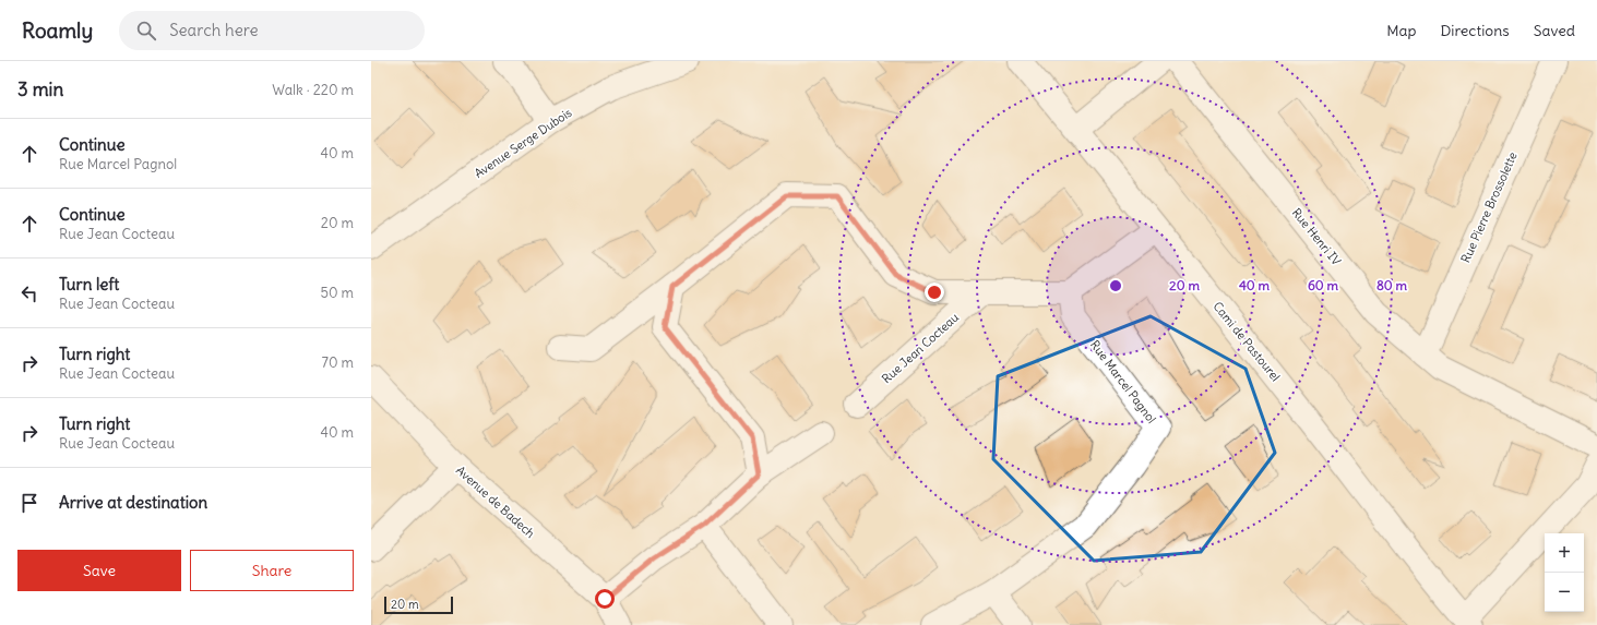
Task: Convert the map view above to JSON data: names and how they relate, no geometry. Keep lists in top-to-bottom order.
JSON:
{
  "streets": {
    "street": [
      "Avenue Serge Dubois",
      "Rue Pierre Brossolette",
      "Rue Henri IV",
      "Cami de Pastourel",
      "Rue Jean Cocteau",
      "Rue Marcel Pagnol",
      "Avenue de Badech"
    ]
  },
  "crossings": [
    ["Rue Pierre Brossolette", "Rue Henri IV"],
    ["Rue Jean Cocteau", "Rue Marcel Pagnol"]
  ],
  "scale_bar": "20 m",
  "page": {
    "header": "Roamly",
    "search": "Search here",
    "nav": ["Map", "Directions", "Saved"],
    "heading": ["3 min", "Walk · 220 m"],
    "list": [
      ["Continue", "Rue Marcel Pagnol", "40 m"],
      ["Continue", "Rue Jean Cocteau", "20 m"],
      ["Turn left", "Rue Jean Cocteau", "50 m"],
      ["Turn right", "Rue Jean Cocteau", "70 m"],
      ["Turn right", "Rue Jean Cocteau", "40 m"],
      "Arrive at destination"
    ],
    "map_buttons": ["+", "−"],
    "buttons": ["Save", "Share"],
    "scale": "20 m"
  },
  "rings": [
    "20 m",
    "40 m",
    "60 m",
    "80 m"
  ]
}
